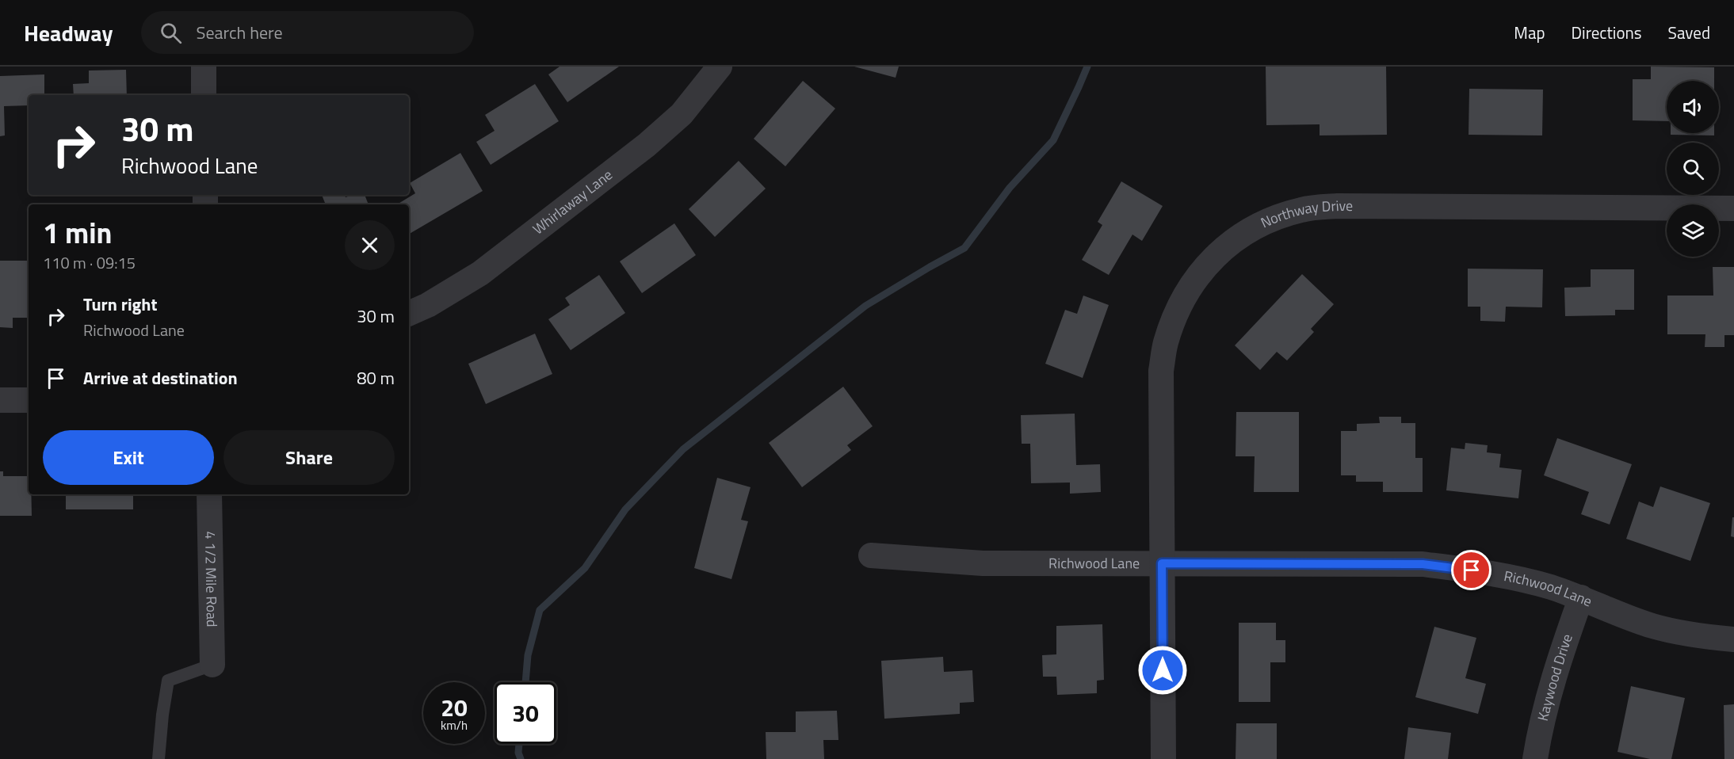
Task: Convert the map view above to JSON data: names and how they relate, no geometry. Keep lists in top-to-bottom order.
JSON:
{
  "streets": {
    "street": [
      "Whirlaway Lane",
      "Northway Drive",
      "Richwood Lane",
      "4 1/2 Mile Road",
      "Kaywood Drive"
    ]
  },
  "crossings": [
    ["Northway Drive", "Richwood Lane"],
    ["Richwood Lane", "Kaywood Drive"]
  ],
  "page": {
    "header": "Headway",
    "search": "Search here",
    "nav": ["Map", "Directions", "Saved"],
    "turn": ["30 m", "Richwood Lane"],
    "heading": ["1 min", "110 m · 09:15"],
    "list": [
      {
        "name": "Turn right",
        "note": "Richwood Lane",
        "value": "30 m"
      },
      {
        "name": "Arrive at destination",
        "value": "80 m"
      }
    ],
    "buttons": ["Exit", "Share"],
    "speed": "20 km/h",
    "limit": "30"
  }
}
